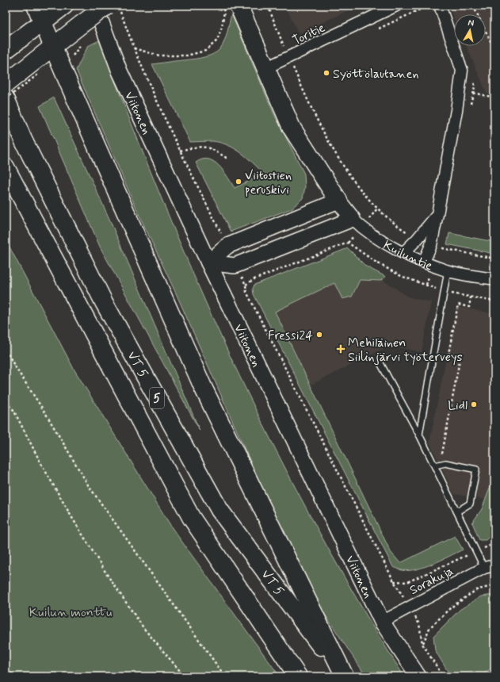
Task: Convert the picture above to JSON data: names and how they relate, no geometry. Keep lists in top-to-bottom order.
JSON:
{
  "streets": {
    "main road": [
      "Viitonen",
      "Kuiluntie",
      "VT 5",
      "5"
    ],
    "street": ["Toritie", "Sorakuja"]
  },
  "crossings": [
    ["Viitonen", "Sorakuja"]
  ],
  "parks": ["Kuilun monttu"],
  "places": {
    "other": [
      "Syöttölautanen",
      "Viitostien peruskivi",
      "Fressi24",
      "Lidl"
    ],
    "health": ["Mehiläinen Siilinjärvi työterveys"]
  },
  "north": "top"
}
